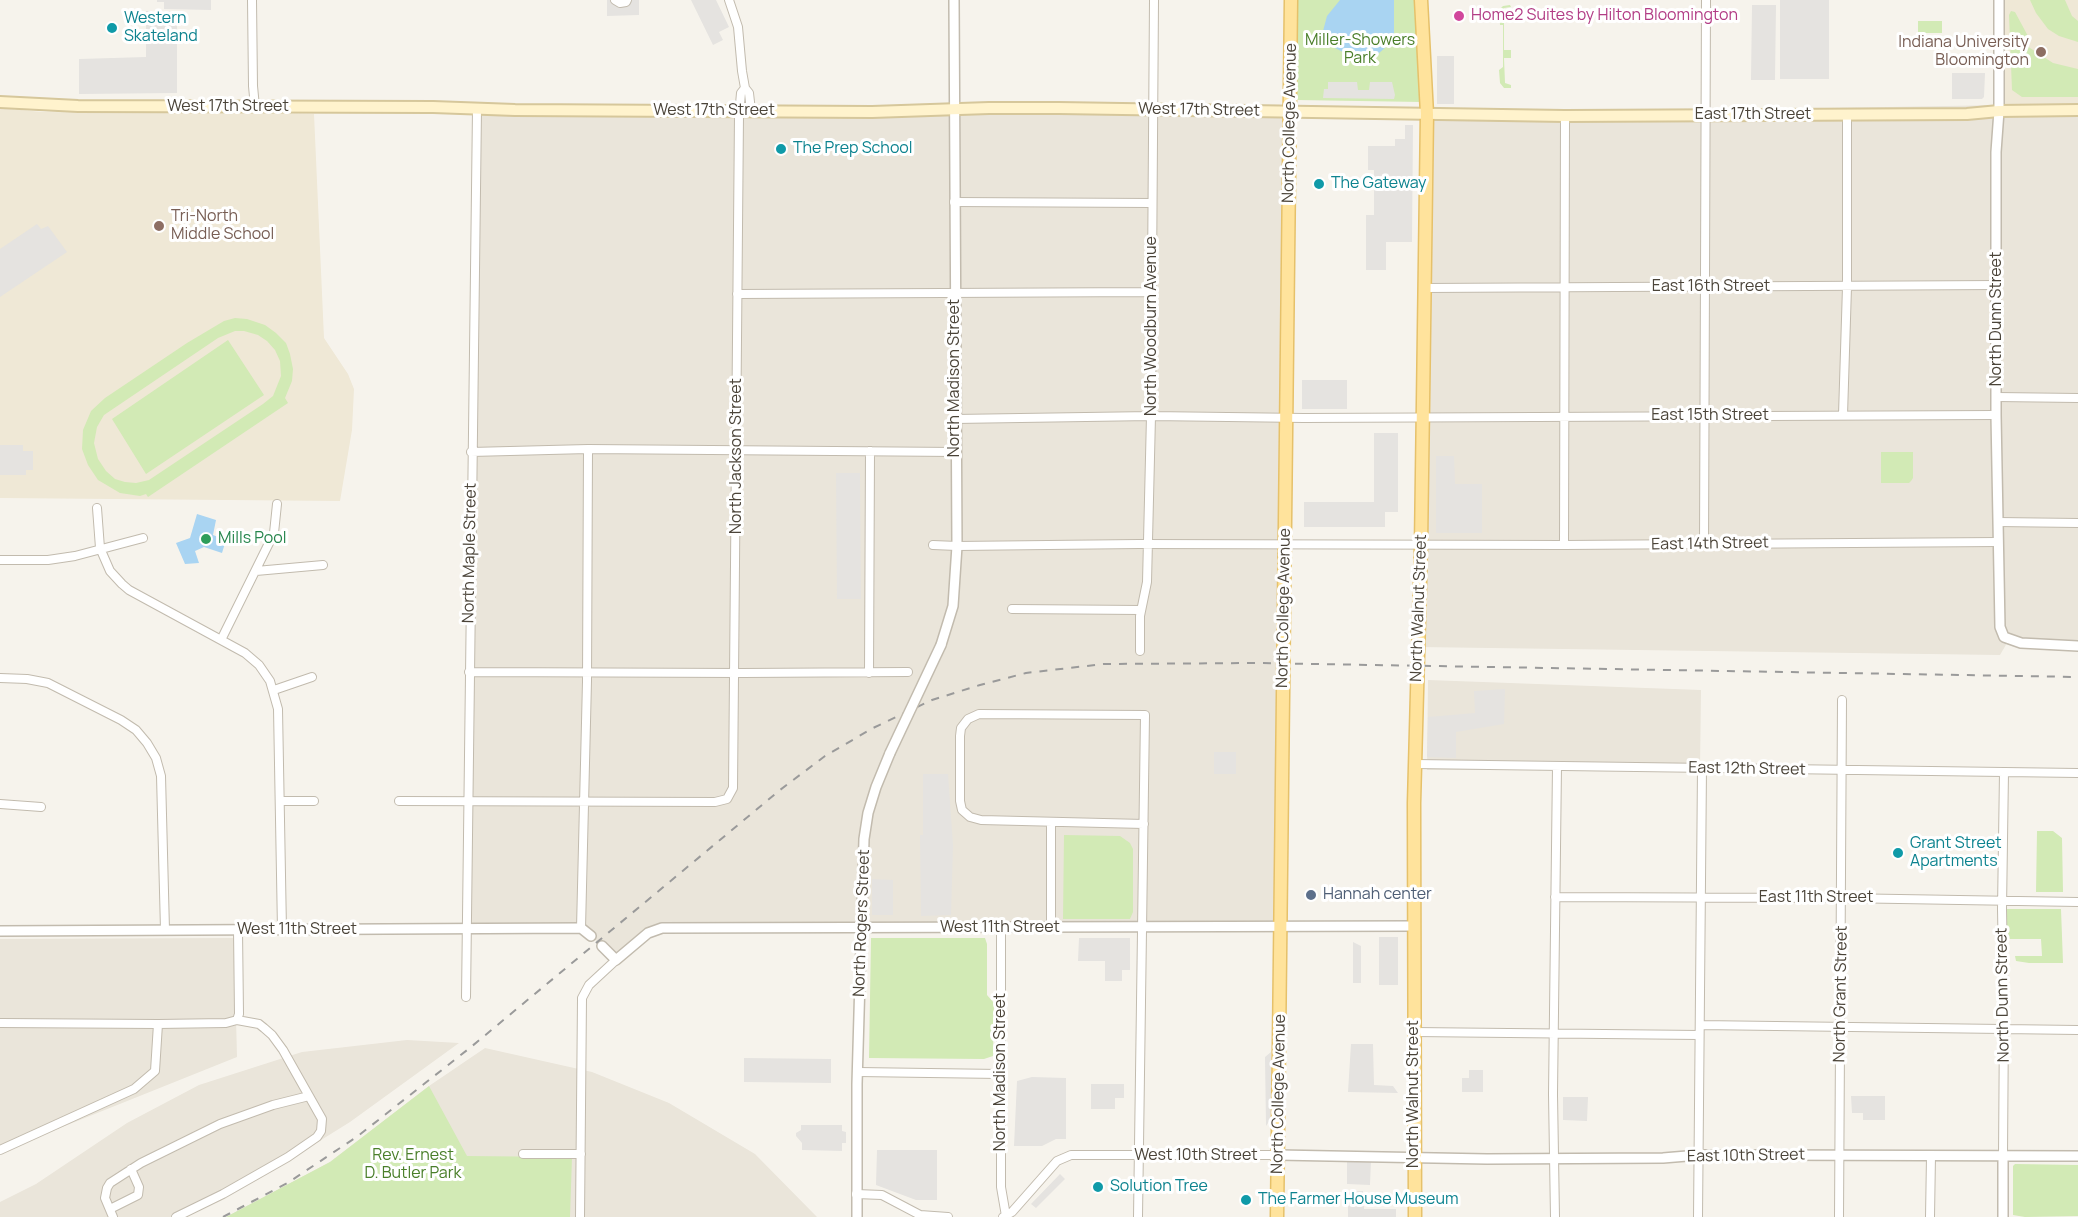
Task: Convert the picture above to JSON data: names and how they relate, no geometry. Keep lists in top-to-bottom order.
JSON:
{
  "streets": {
    "main road": [
      "West 17th Street",
      "East 17th Street",
      "North College Avenue",
      "North Walnut Street"
    ],
    "street": [
      "East 16th Street",
      "North Dunn Street",
      "North Woodburn Avenue",
      "North Madison Street",
      "East 15th Street",
      "North Jackson Street",
      "East 14th Street",
      "North Maple Street",
      "East 12th Street",
      "East 11th Street",
      "North Rogers Street",
      "West 11th Street",
      "North Grant Street",
      "West 10th Street",
      "East 10th Street"
    ]
  },
  "crossings": [
    ["West 17th Street", "East 17th Street"],
    ["West 17th Street", "North College Avenue"],
    ["West 17th Street", "North Woodburn Avenue"],
    ["West 17th Street", "North Madison Street"],
    ["West 17th Street", "North Jackson Street"],
    ["West 17th Street", "North Maple Street"],
    ["West 17th Street", "North Walnut Street"],
    ["East 17th Street", "North Dunn Street"],
    ["East 17th Street", "North Walnut Street"],
    ["North College Avenue", "East 15th Street"],
    ["North College Avenue", "East 14th Street"],
    ["North College Avenue", "West 11th Street"],
    ["North College Avenue", "West 10th Street"],
    ["East 16th Street", "North Dunn Street"],
    ["East 16th Street", "North Walnut Street"],
    ["North Dunn Street", "East 15th Street"],
    ["North Dunn Street", "East 14th Street"],
    ["North Dunn Street", "East 12th Street"],
    ["North Dunn Street", "East 11th Street"],
    ["North Dunn Street", "East 10th Street"],
    ["North Woodburn Avenue", "East 15th Street"],
    ["North Woodburn Avenue", "East 14th Street"],
    ["North Madison Street", "East 15th Street"],
    ["North Madison Street", "East 14th Street"],
    ["North Madison Street", "North Rogers Street"],
    ["North Madison Street", "West 11th Street"],
    ["North Madison Street", "West 10th Street"],
    ["East 15th Street", "North Walnut Street"],
    ["East 14th Street", "North Walnut Street"],
    ["North Maple Street", "West 11th Street"],
    ["North Walnut Street", "East 12th Street"],
    ["North Walnut Street", "West 11th Street"],
    ["North Walnut Street", "West 10th Street"],
    ["North Walnut Street", "East 10th Street"],
    ["East 12th Street", "North Grant Street"],
    ["East 11th Street", "North Grant Street"],
    ["North Rogers Street", "West 11th Street"],
    ["North Grant Street", "East 10th Street"],
    ["West 10th Street", "East 10th Street"]
  ],
  "parks": ["Miller-Showers Park", "Rev. Ernest D. Butler Park"],
  "places": [
    "Home2 Suites by Hilton Bloomington",
    "Western Skateland",
    "Indiana University Bloomington",
    "The Prep School",
    "The Gateway",
    "Tri-North Middle School",
    "Mills Pool",
    "Grant Street Apartments",
    "Hannah center",
    "Solution Tree",
    "The Farmer House Museum"
  ]
}
